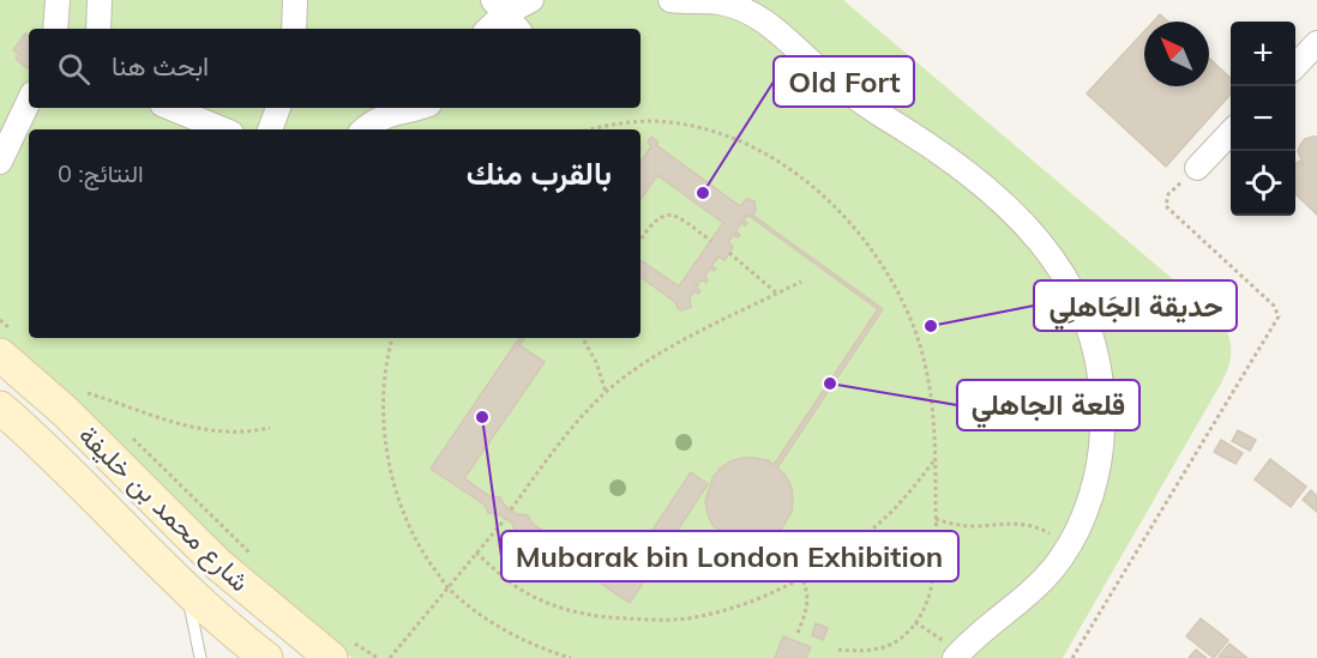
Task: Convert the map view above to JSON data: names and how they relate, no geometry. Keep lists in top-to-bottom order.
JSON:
{
  "streets": {
    "main road": ["شارع محمد بن خليفة"]
  },
  "places": [
    "Old Fort",
    "حديقة الجَاهلِي",
    "قلعة الجاهلي",
    "Mubarak bin London Exhibition"
  ],
  "north": "top left",
  "page": {
    "map_buttons": ["+", "−"],
    "search": "ابحث هنا",
    "heading": ["بالقرب منك", "النتائج: 0"]
  }
}
